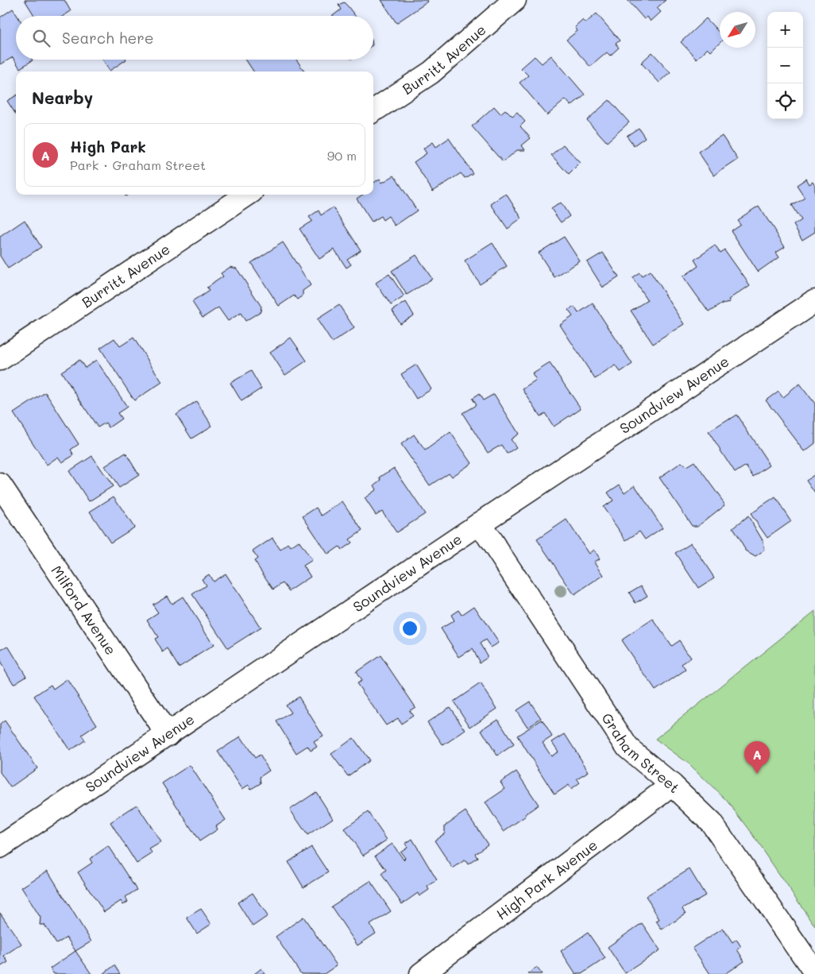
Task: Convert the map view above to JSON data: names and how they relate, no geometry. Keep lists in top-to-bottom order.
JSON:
{
  "streets": {
    "street": [
      "Burritt Avenue",
      "Soundview Avenue",
      "Milford Avenue",
      "Graham Street",
      "High Park Avenue"
    ]
  },
  "crossings": [
    ["Soundview Avenue", "Milford Avenue"],
    ["Soundview Avenue", "Graham Street"],
    ["Graham Street", "High Park Avenue"]
  ],
  "north": "bottom left",
  "page": {
    "map_buttons": ["+", "−"],
    "search": "Search here",
    "heading": "Nearby",
    "list": [
      {
        "mark": "A",
        "name": "High Park",
        "note": "Park · Graham Street",
        "value": "90 m"
      }
    ],
    "pins": "A"
  }
}
